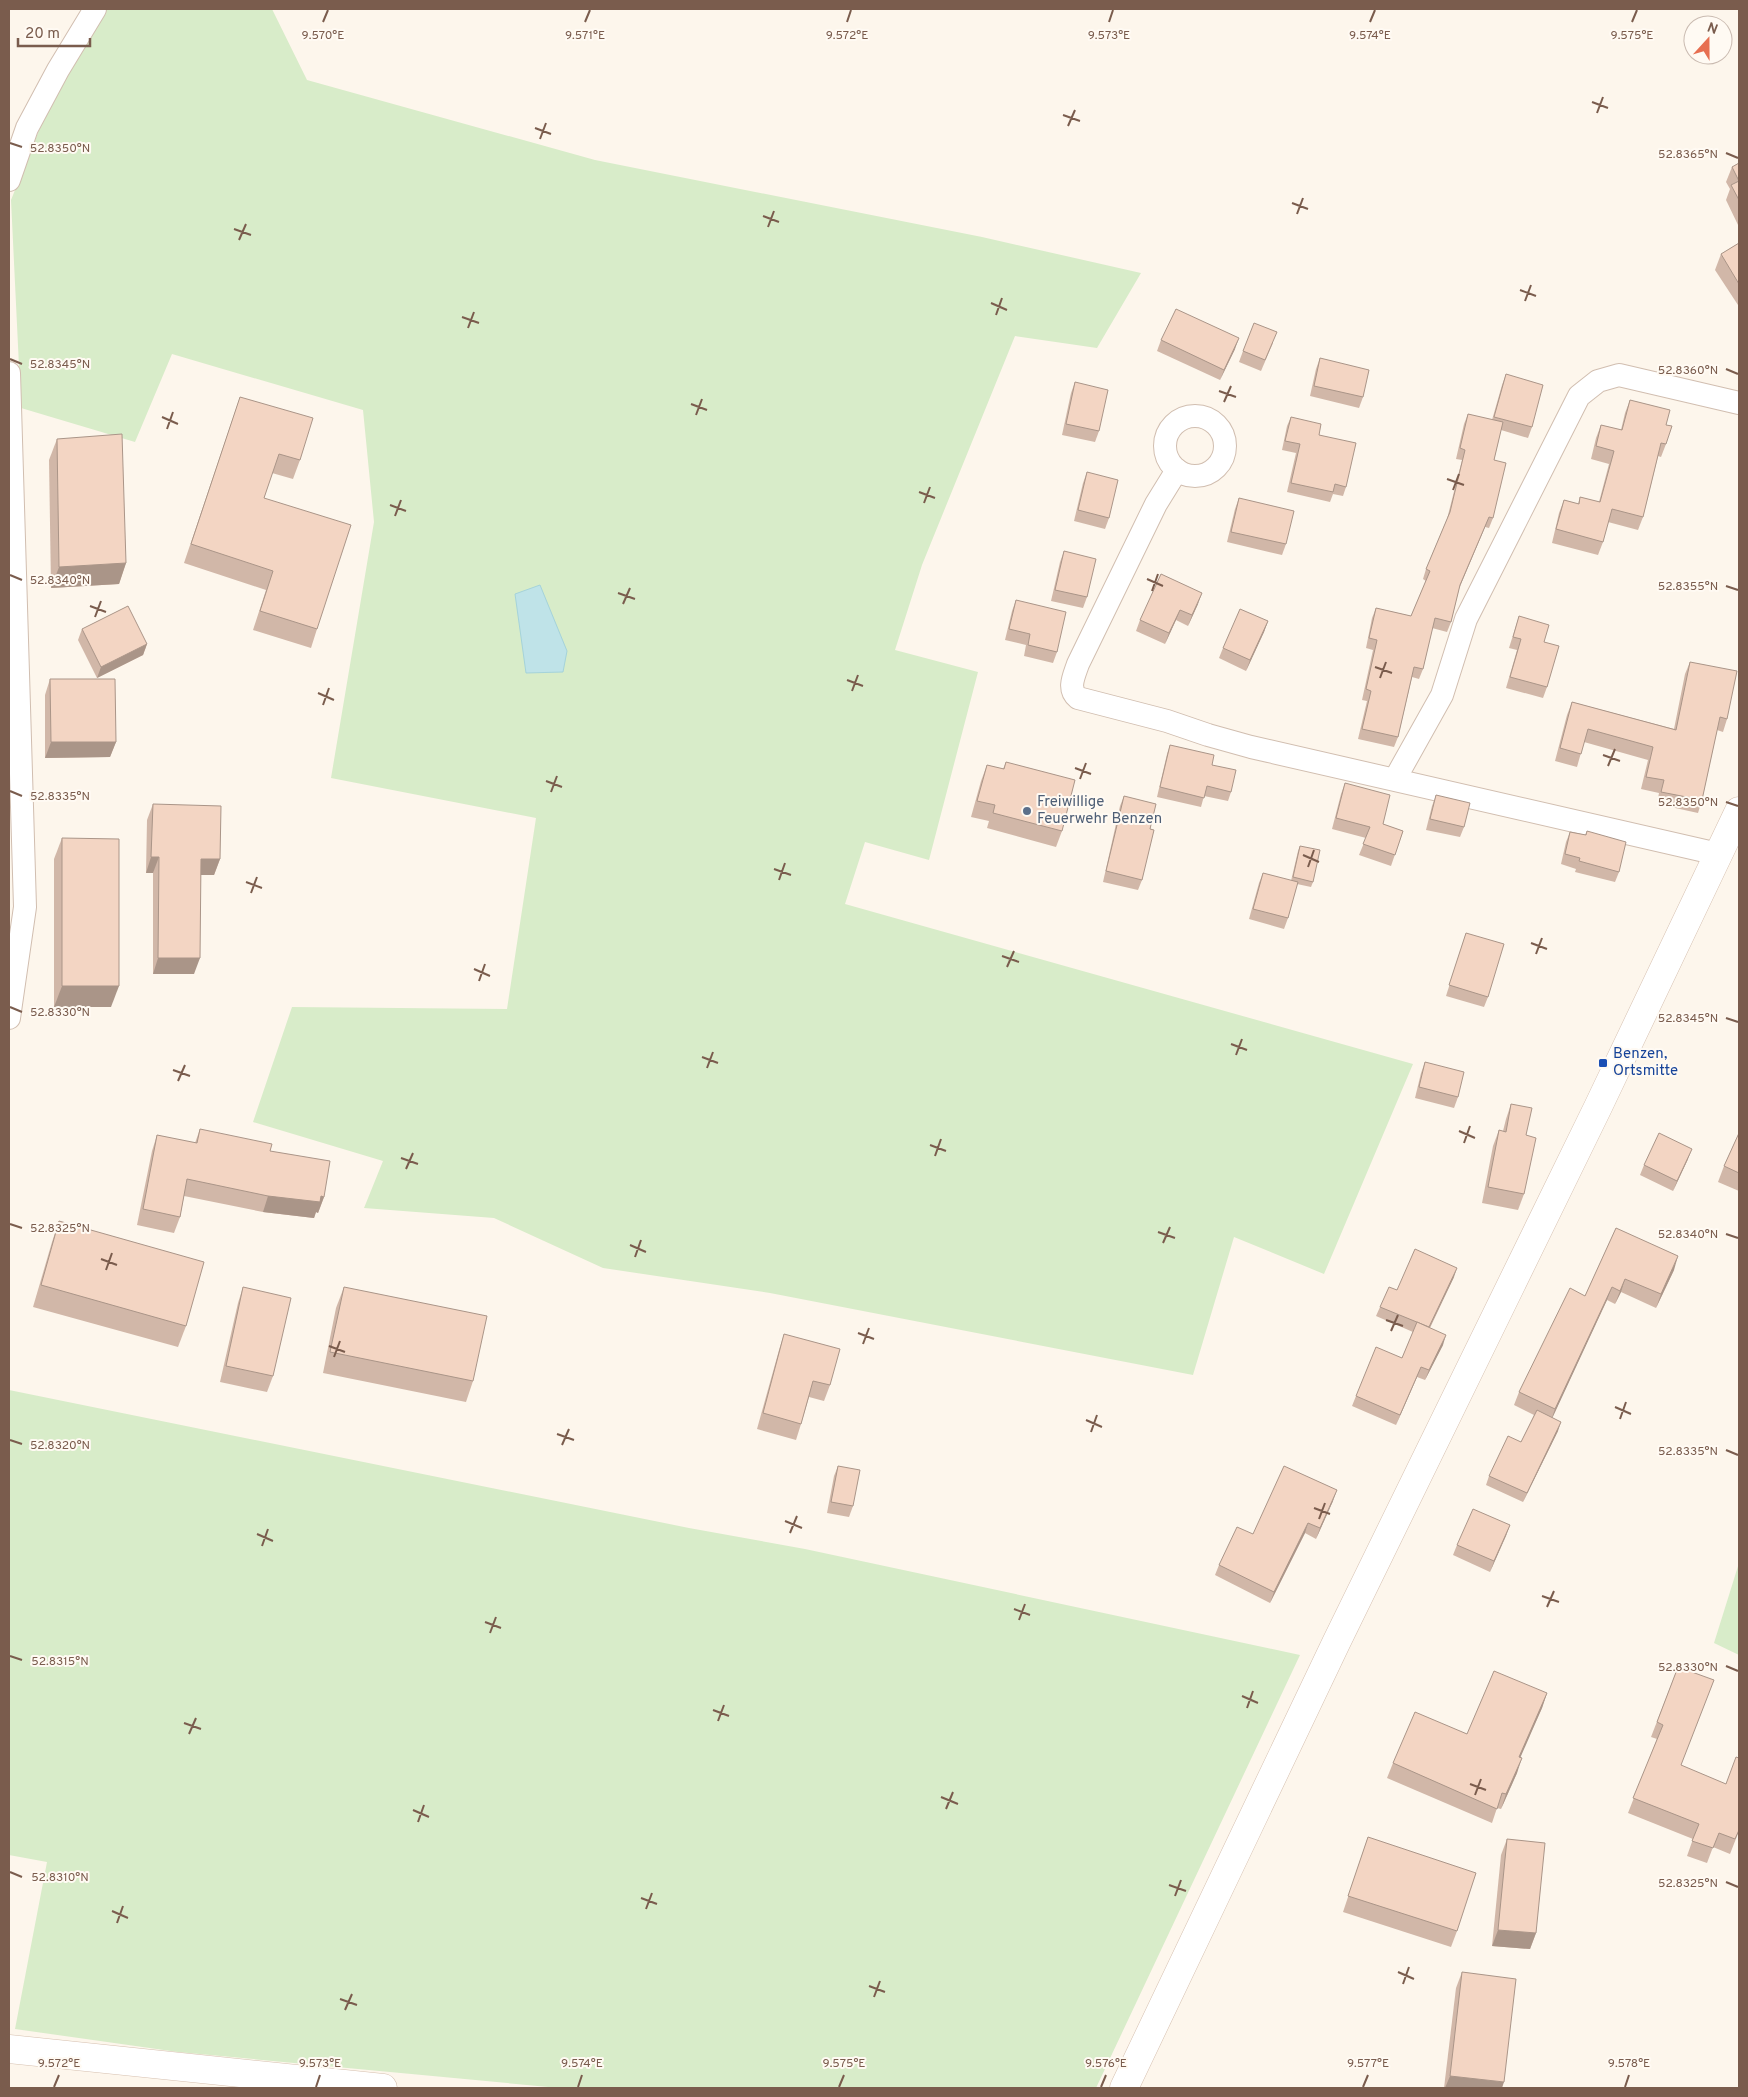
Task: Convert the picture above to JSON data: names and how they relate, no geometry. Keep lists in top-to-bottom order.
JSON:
{
  "places": {
    "other": ["Freiwillige Feuerwehr Benzen"],
    "transit": ["Benzen, Ortsmitte"]
  },
  "scale_bar": "20 m",
  "north": "top",
  "coordinates": [
    "9.570°E",
    "9.571°E",
    "9.572°E",
    "9.573°E",
    "9.574°E",
    "9.575°E",
    "52.8350°N",
    "52.8365°N",
    "52.8345°N",
    "52.8360°N",
    "52.8340°N",
    "52.8355°N",
    "52.8335°N",
    "52.8330°N",
    "52.8325°N",
    "52.8320°N",
    "52.8315°N",
    "52.8310°N",
    "9.576°E",
    "9.577°E",
    "9.578°E"
  ]
}
